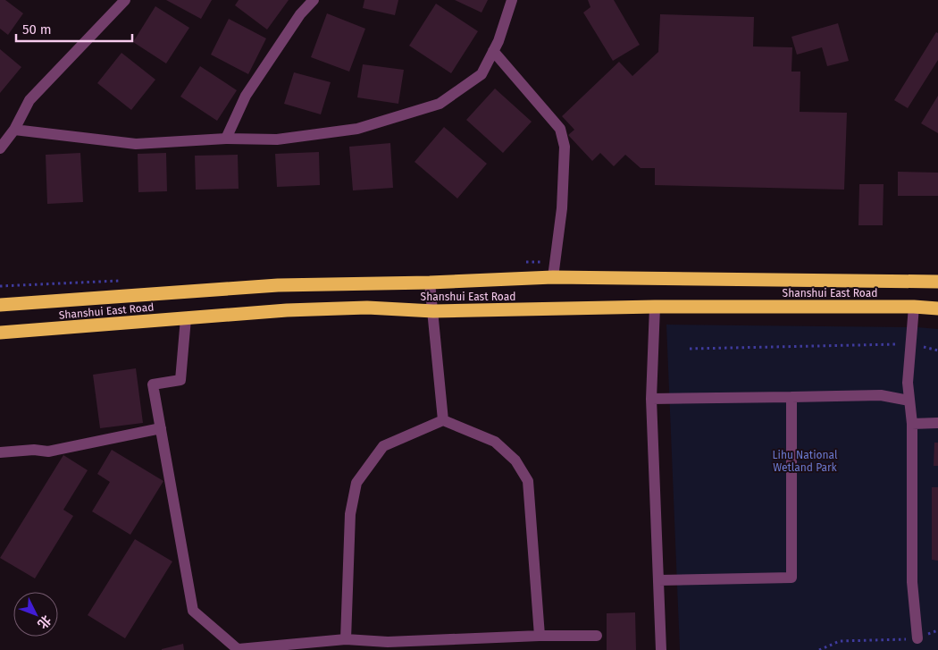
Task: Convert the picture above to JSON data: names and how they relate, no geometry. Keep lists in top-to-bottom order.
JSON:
{
  "streets": {
    "highway": ["Shanshui East Road"]
  },
  "parks": ["Lihu National Wetland Park"],
  "scale_bar": "50 m",
  "north": "bottom right"
}
